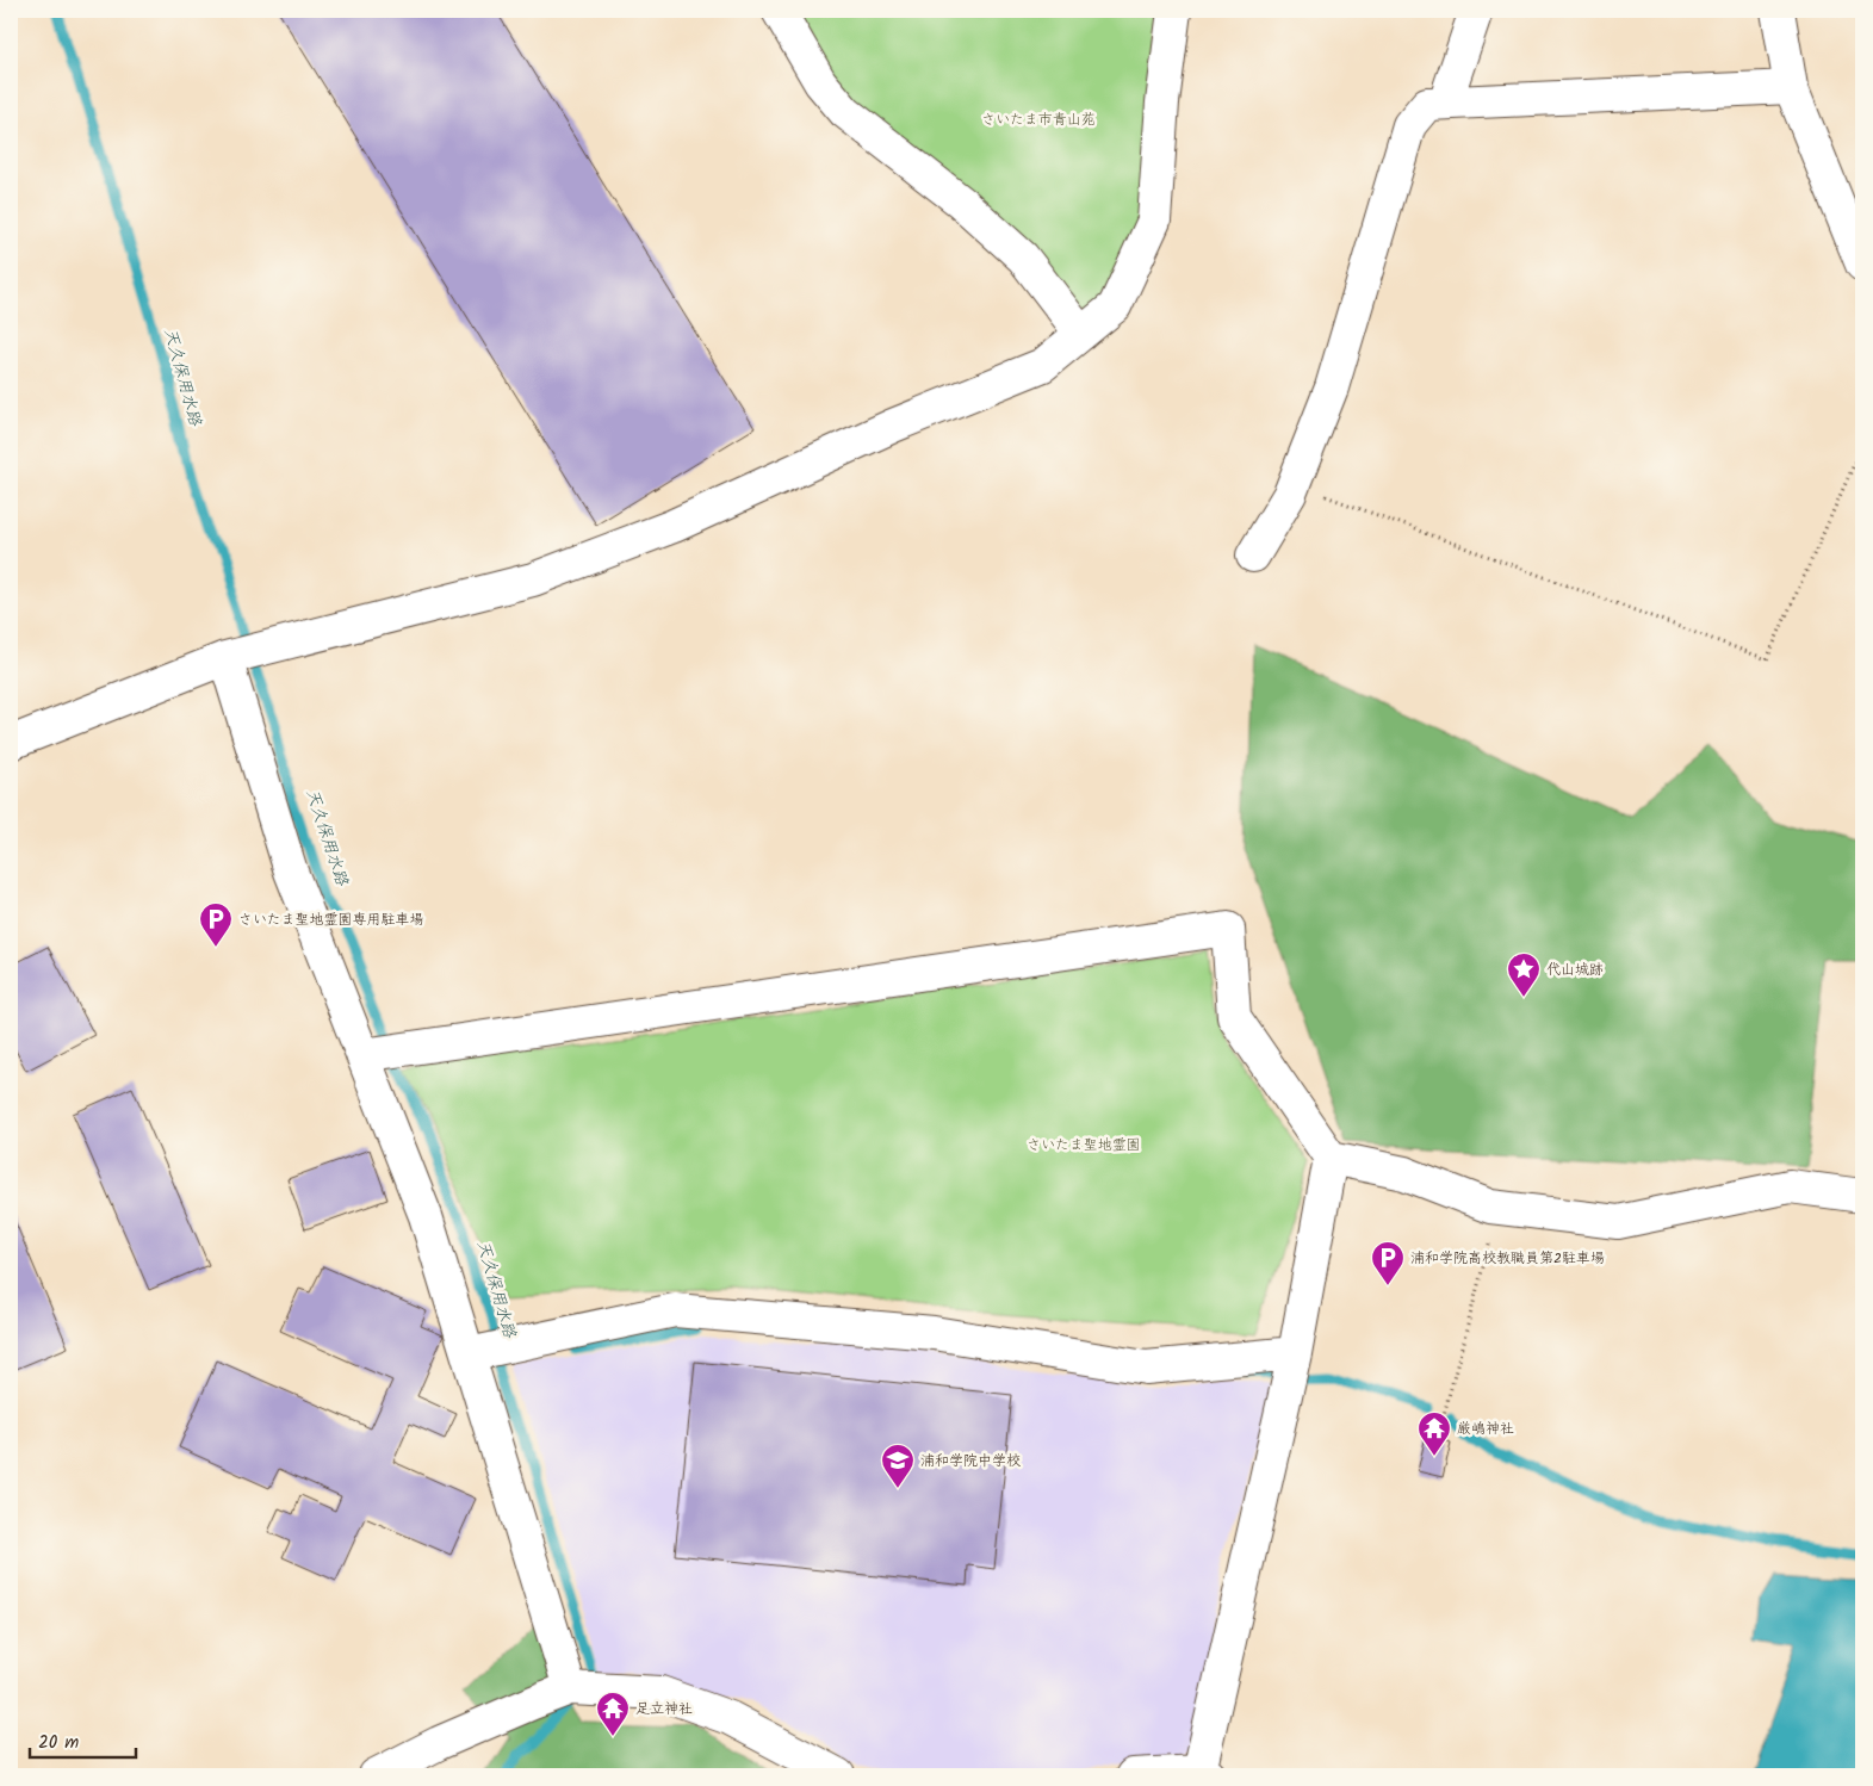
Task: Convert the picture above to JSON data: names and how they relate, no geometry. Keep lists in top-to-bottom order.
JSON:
{
  "water": ["天久保用水路"],
  "parks": ["さいたま市青山苑", "さいたま聖地霊園"],
  "places": {
    "parking": ["さいたま聖地霊園専用駐車場", "浦和学院高校教職員第2駐車場"],
    "place": ["代山城跡"],
    "temple": ["厳嶋神社", "足立神社"],
    "school or university": ["浦和学院中学校"]
  },
  "scale_bar": "20 m"
}
